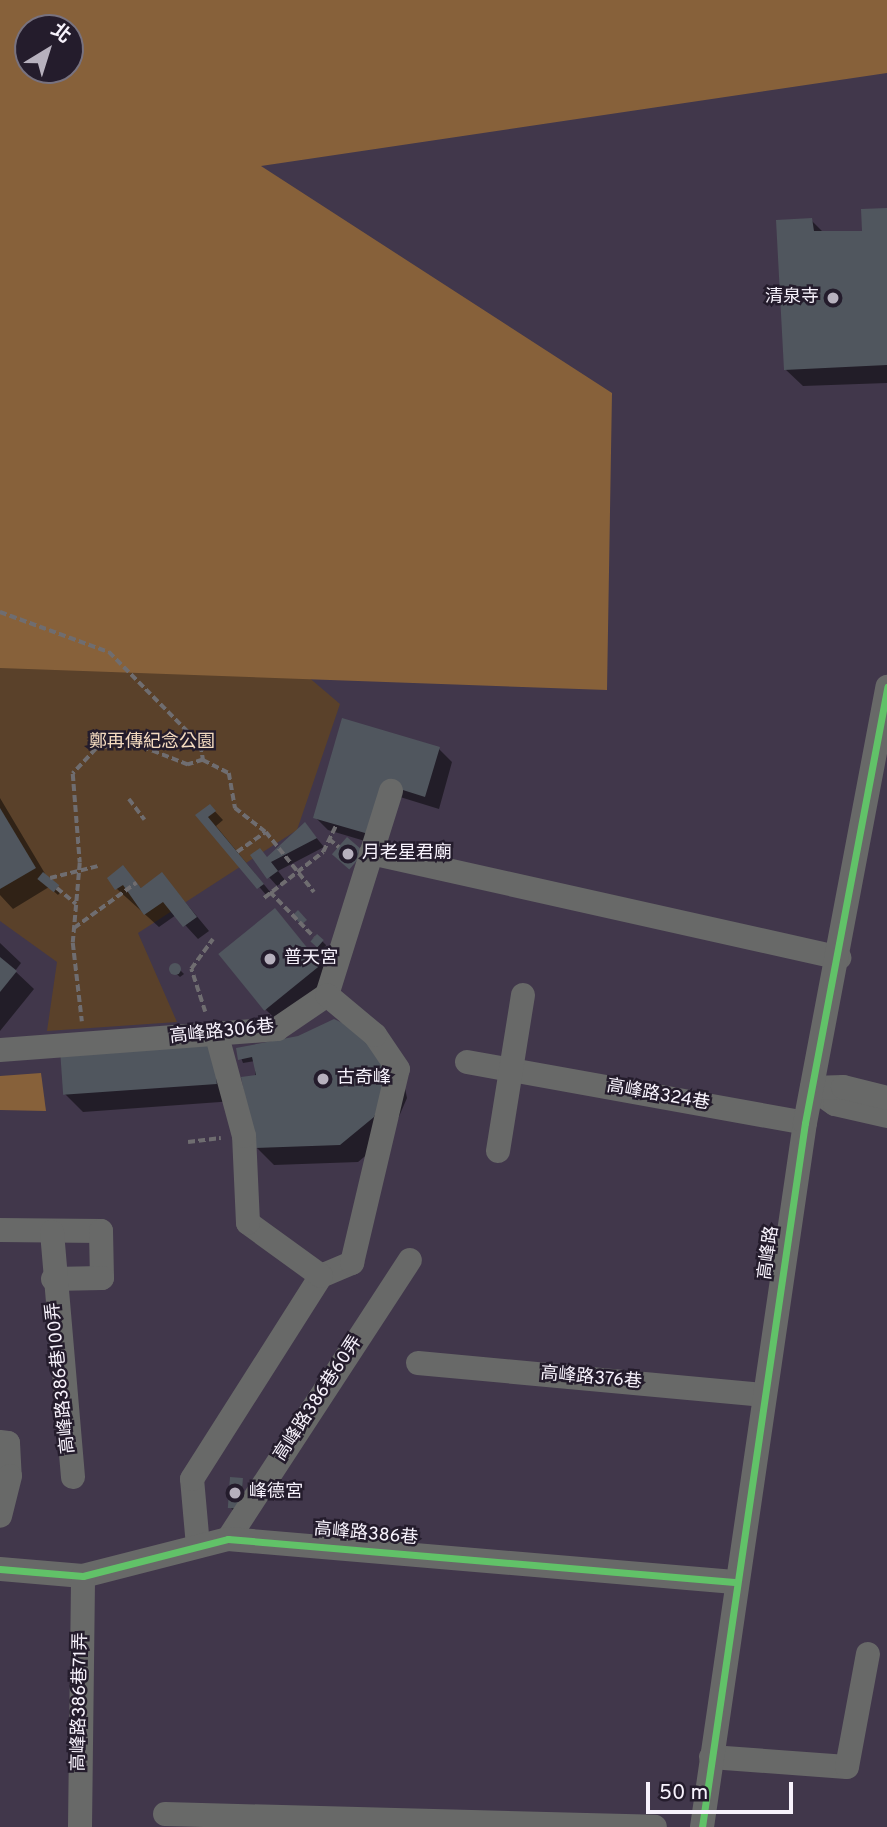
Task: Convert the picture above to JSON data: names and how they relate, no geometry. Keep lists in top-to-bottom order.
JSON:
{
  "streets": {
    "street": [
      "高峰路306巷",
      "高峰路324巷",
      "高峰路",
      "高峰路386巷100弄",
      "高峰路376巷",
      "高峰路386巷60弄",
      "高峰路386巷",
      "高峰路386巷71弄"
    ]
  },
  "crossings": [
    ["高峰路324巷", "高峰路"],
    ["高峰路", "高峰路376巷"],
    ["高峰路", "高峰路386巷"],
    ["高峰路386巷60弄", "高峰路386巷"],
    ["高峰路386巷", "高峰路386巷71弄"]
  ],
  "parks": ["鄭再傳紀念公園"],
  "places": [
    "清泉寺",
    "月老星君廟",
    "普天宮",
    "古奇峰",
    "峰德宮"
  ],
  "scale_bar": "50 m",
  "north": "top right"
}
